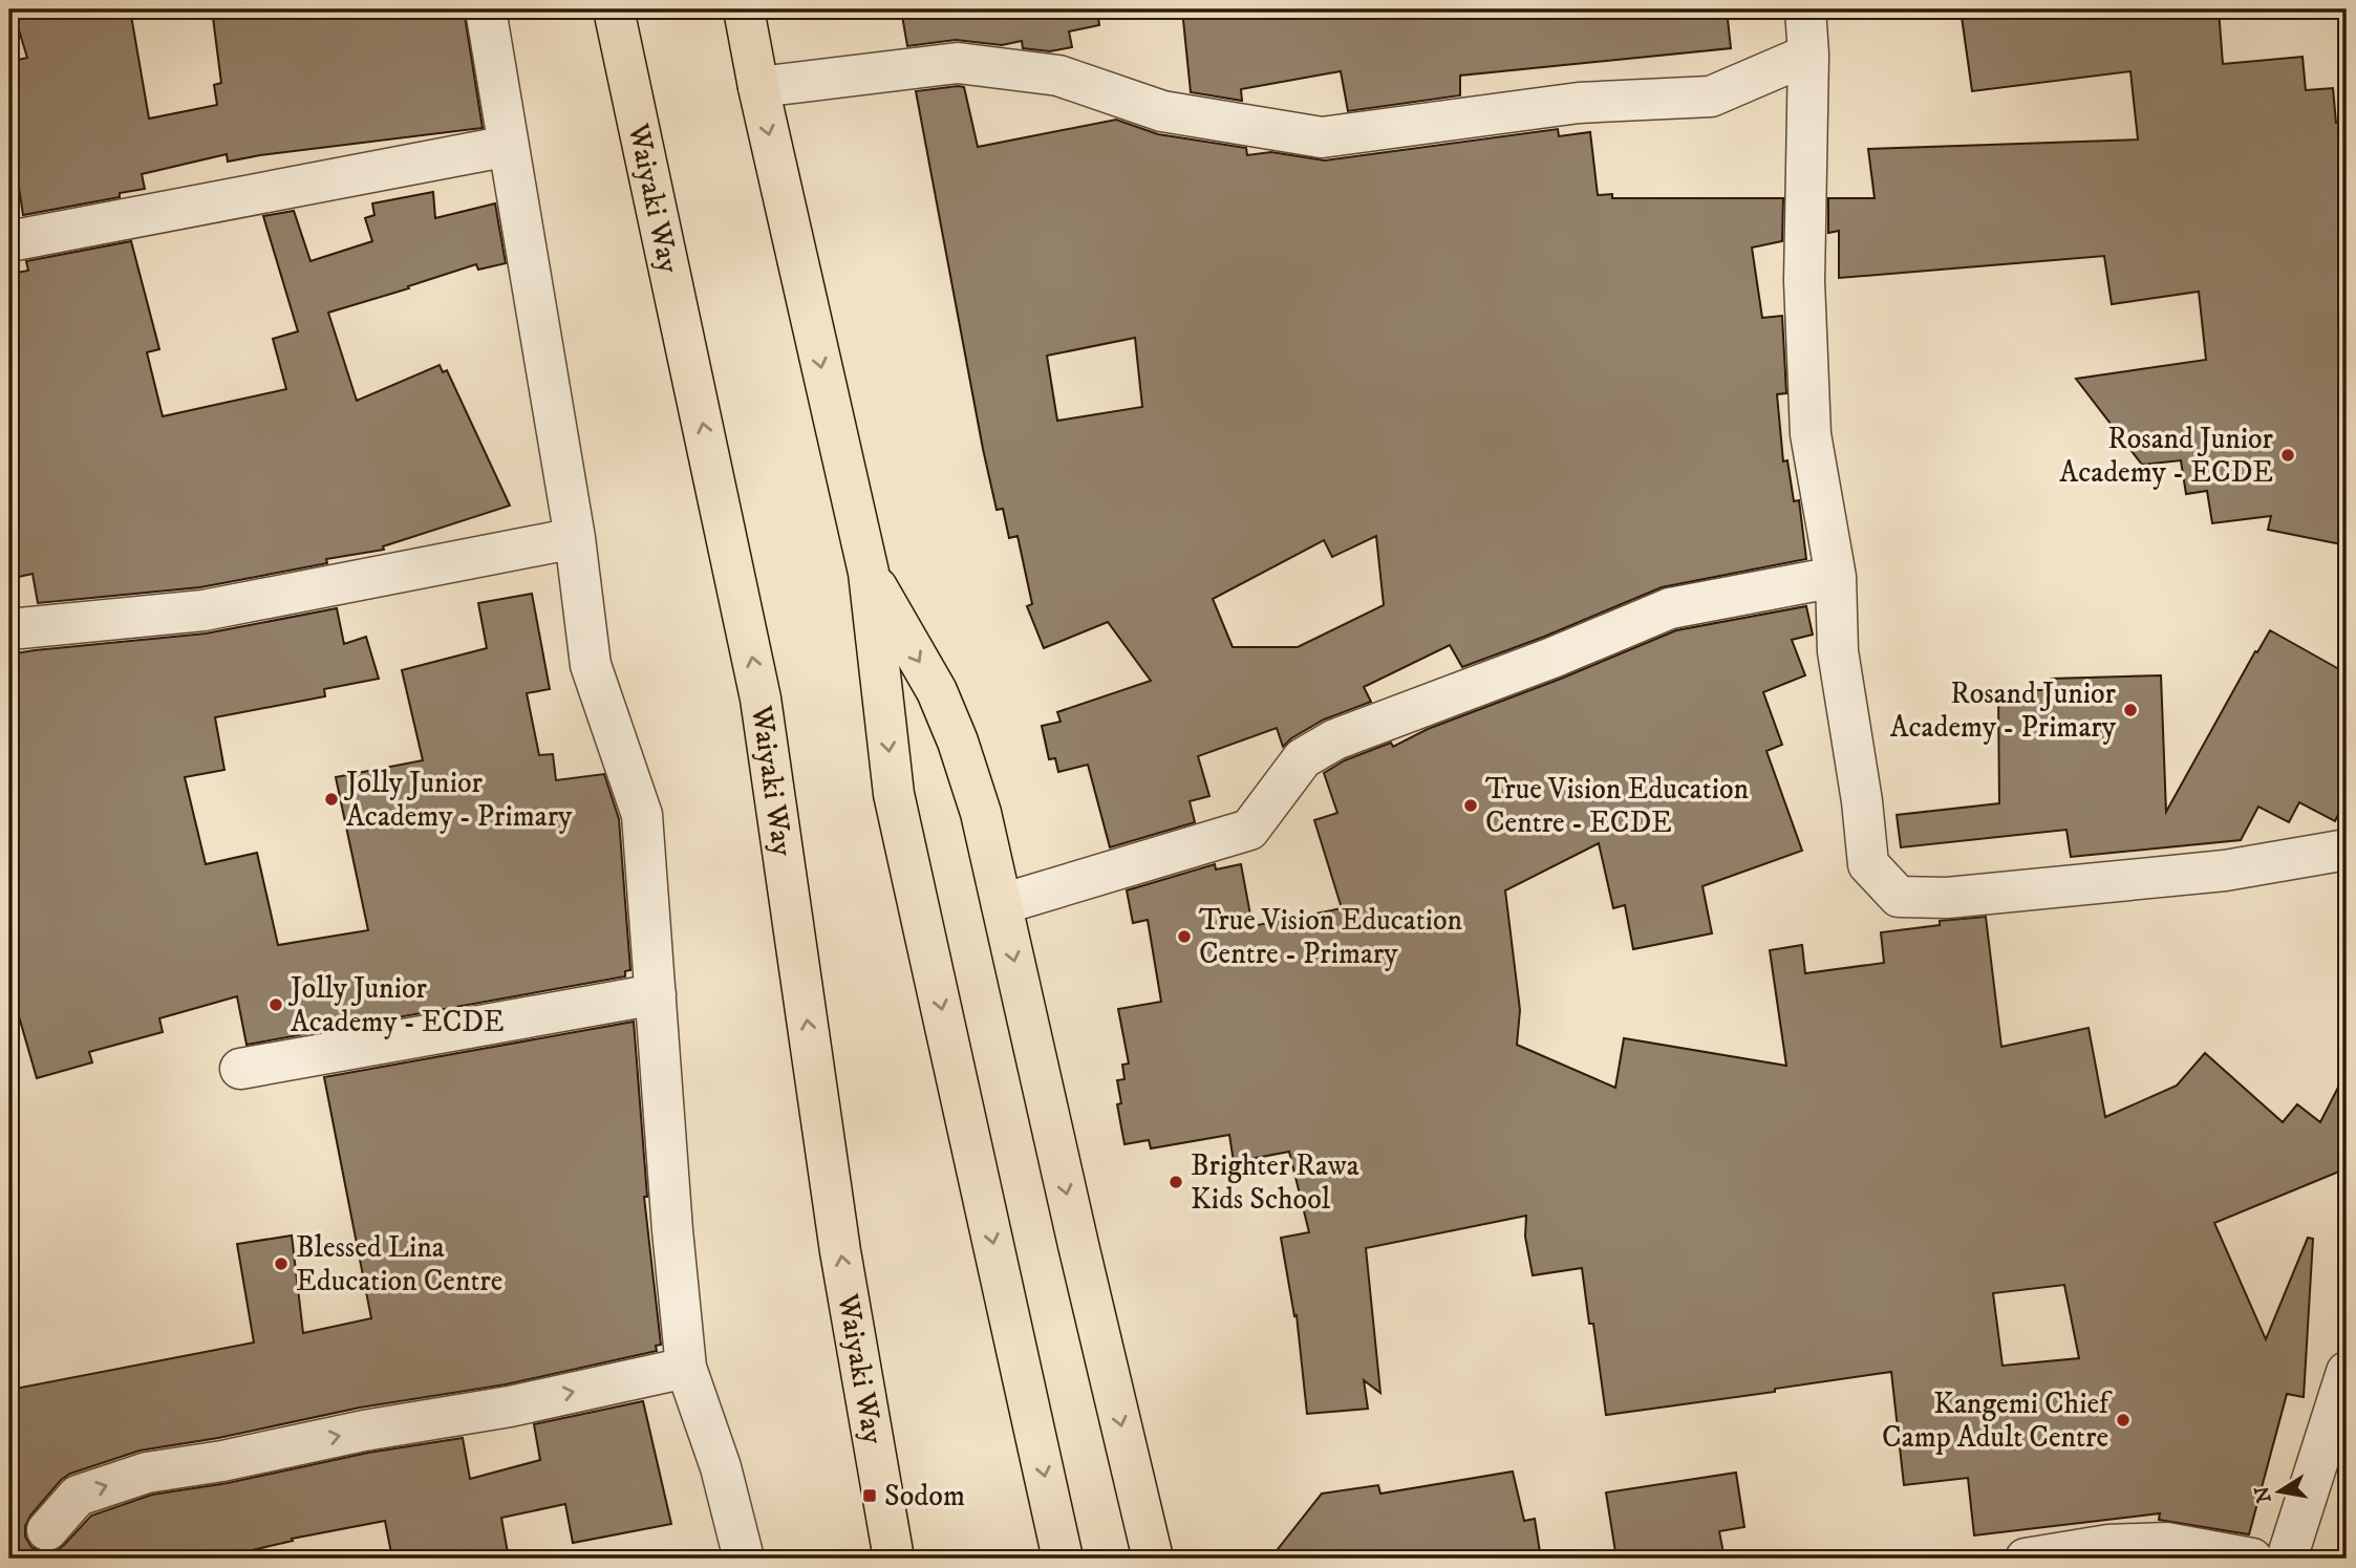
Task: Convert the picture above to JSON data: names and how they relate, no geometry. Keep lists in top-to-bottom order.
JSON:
{
  "streets": {
    "highway": ["Waiyaki Way"]
  },
  "places": {
    "other": [
      "Rosand Junior Academy - ECDE",
      "Rosand Junior Academy - Primary",
      "Jolly Junior Academy - Primary",
      "True Vision Education Centre - ECDE",
      "True Vision Education Centre - Primary",
      "Jolly Junior Academy - ECDE",
      "Brighter Rawa Kids School",
      "Blessed Lina Education Centre",
      "Kangemi Chief Camp Adult Centre"
    ],
    "transit": ["Sodom"]
  },
  "north": "left"
}
